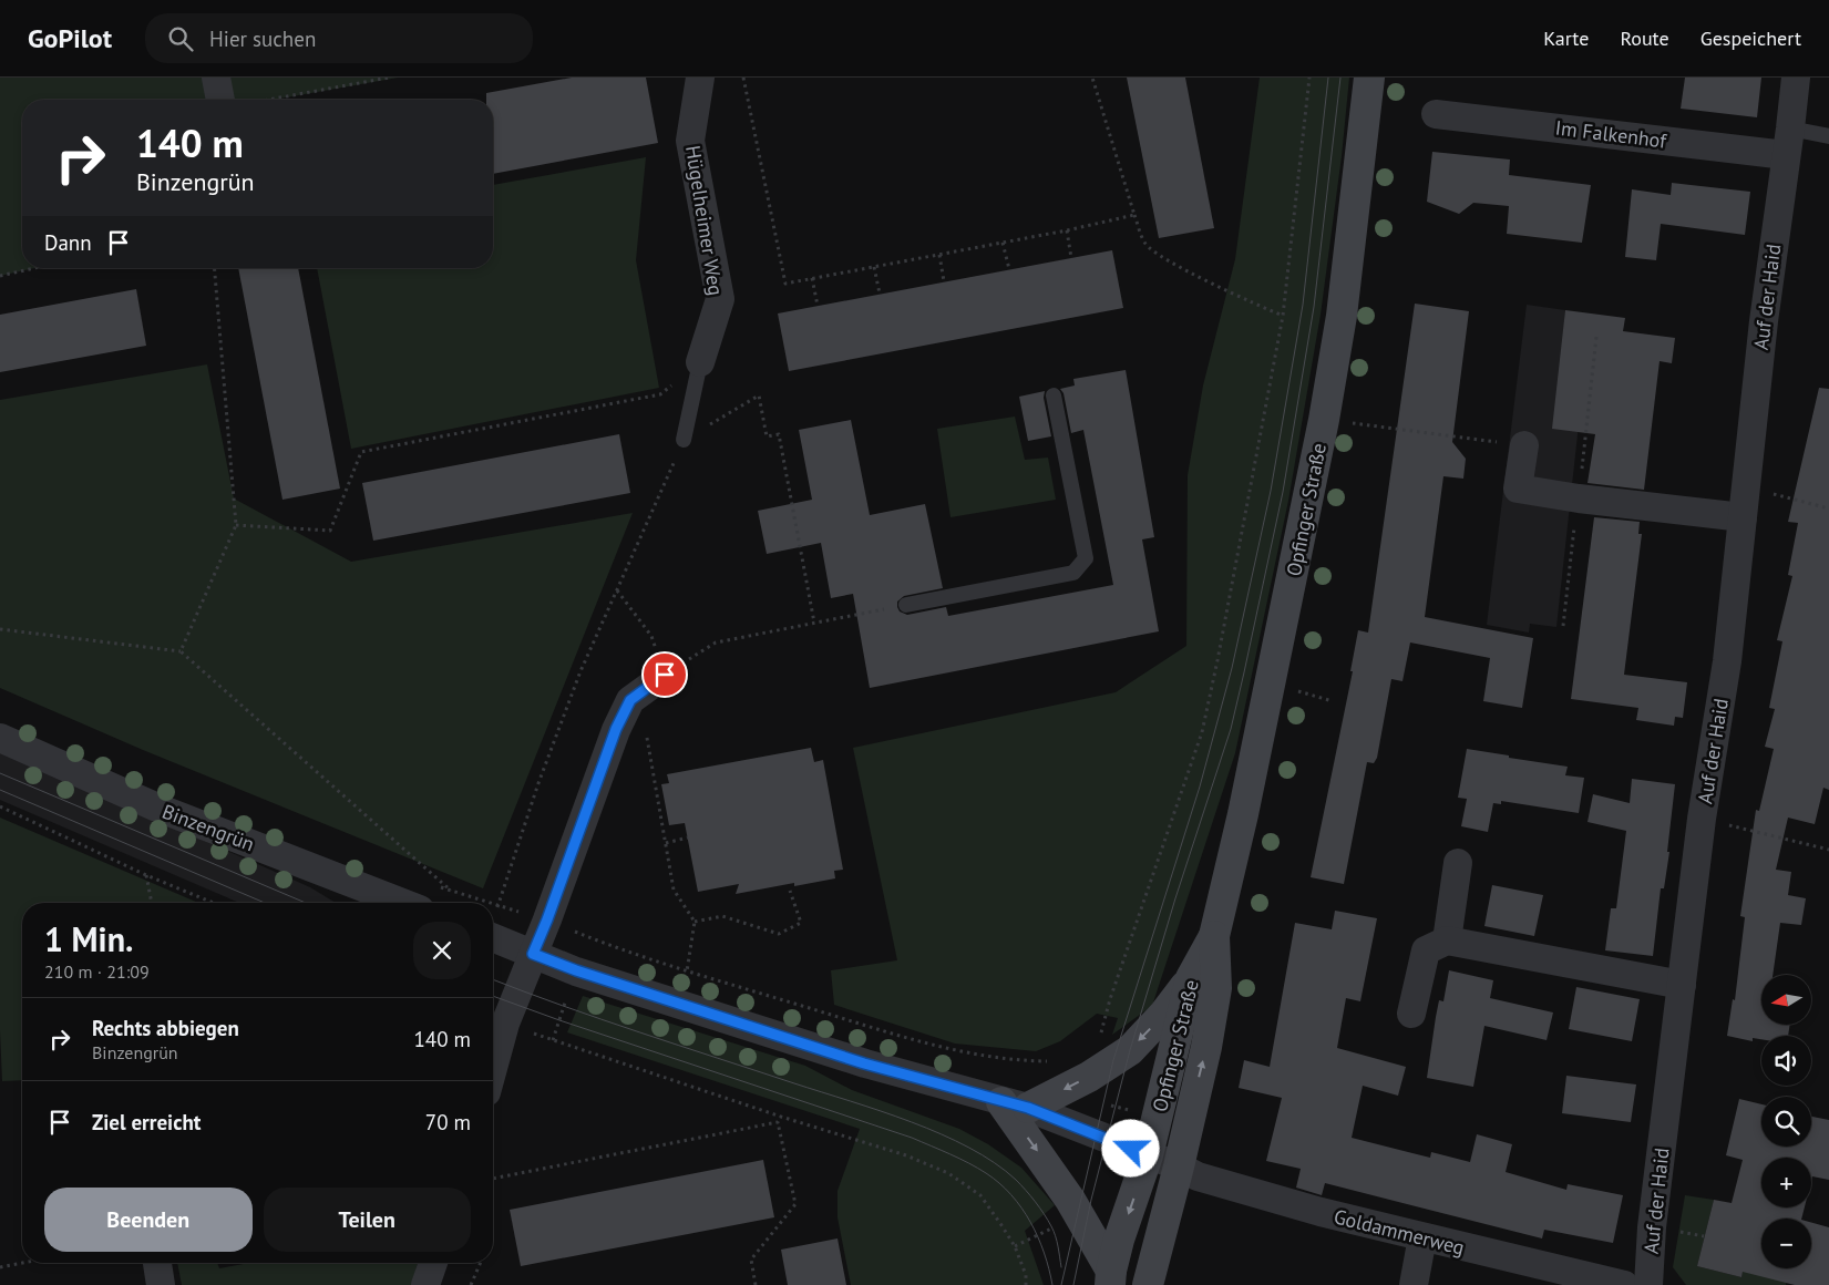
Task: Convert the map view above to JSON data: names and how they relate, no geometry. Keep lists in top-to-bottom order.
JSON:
{
  "streets": {
    "street": [
      "Im Falkenhof",
      "Hügelheimer Weg",
      "Auf der Haid",
      "Opfinger Straße",
      "Binzengrün",
      "Goldammerweg"
    ]
  },
  "crossings": [
    ["Im Falkenhof", "Auf der Haid"],
    ["Opfinger Straße", "Goldammerweg"]
  ],
  "north": "left",
  "page": {
    "header": "GoPilot",
    "search": "Hier suchen",
    "nav": ["Karte", "Route", "Gespeichert"],
    "turn": ["140 m", "Binzengrün"],
    "then": "Dann",
    "heading": ["1 Min.", "210 m · 21:09"],
    "map_buttons": ["+", "−"],
    "list": [
      {
        "name": "Rechts abbiegen",
        "note": "Binzengrün",
        "value": "140 m"
      },
      {
        "name": "Ziel erreicht",
        "value": "70 m"
      }
    ],
    "buttons": ["Beenden", "Teilen"]
  }
}
